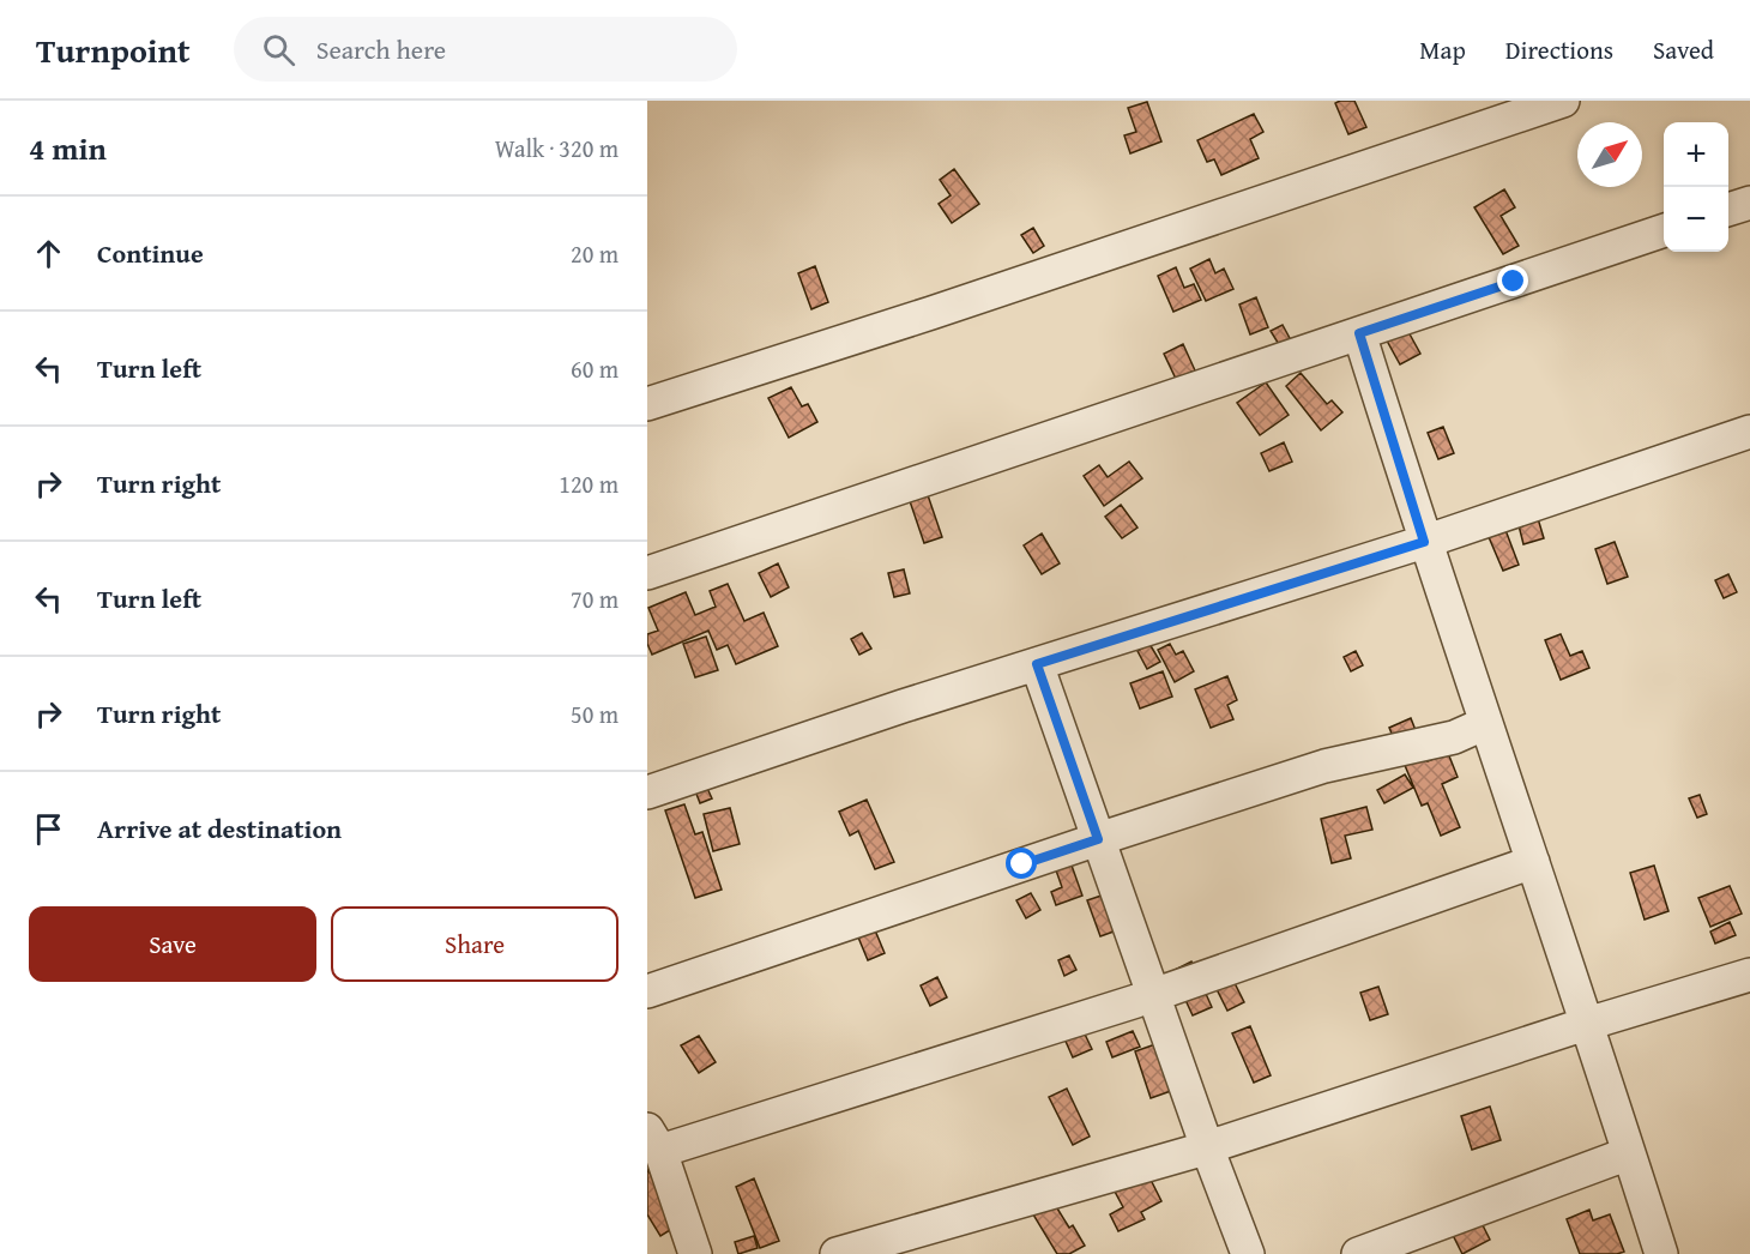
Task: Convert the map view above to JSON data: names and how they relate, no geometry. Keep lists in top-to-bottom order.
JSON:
{
  "north": "top right",
  "page": {
    "header": "Turnpoint",
    "search": "Search here",
    "nav": ["Map", "Directions", "Saved"],
    "heading": ["4 min", "Walk · 320 m"],
    "map_buttons": ["+", "−"],
    "list": [
      ["Continue", "20 m"],
      ["Turn left", "60 m"],
      ["Turn right", "120 m"],
      ["Turn left", "70 m"],
      ["Turn right", "50 m"],
      "Arrive at destination"
    ],
    "buttons": ["Save", "Share"]
  }
}
